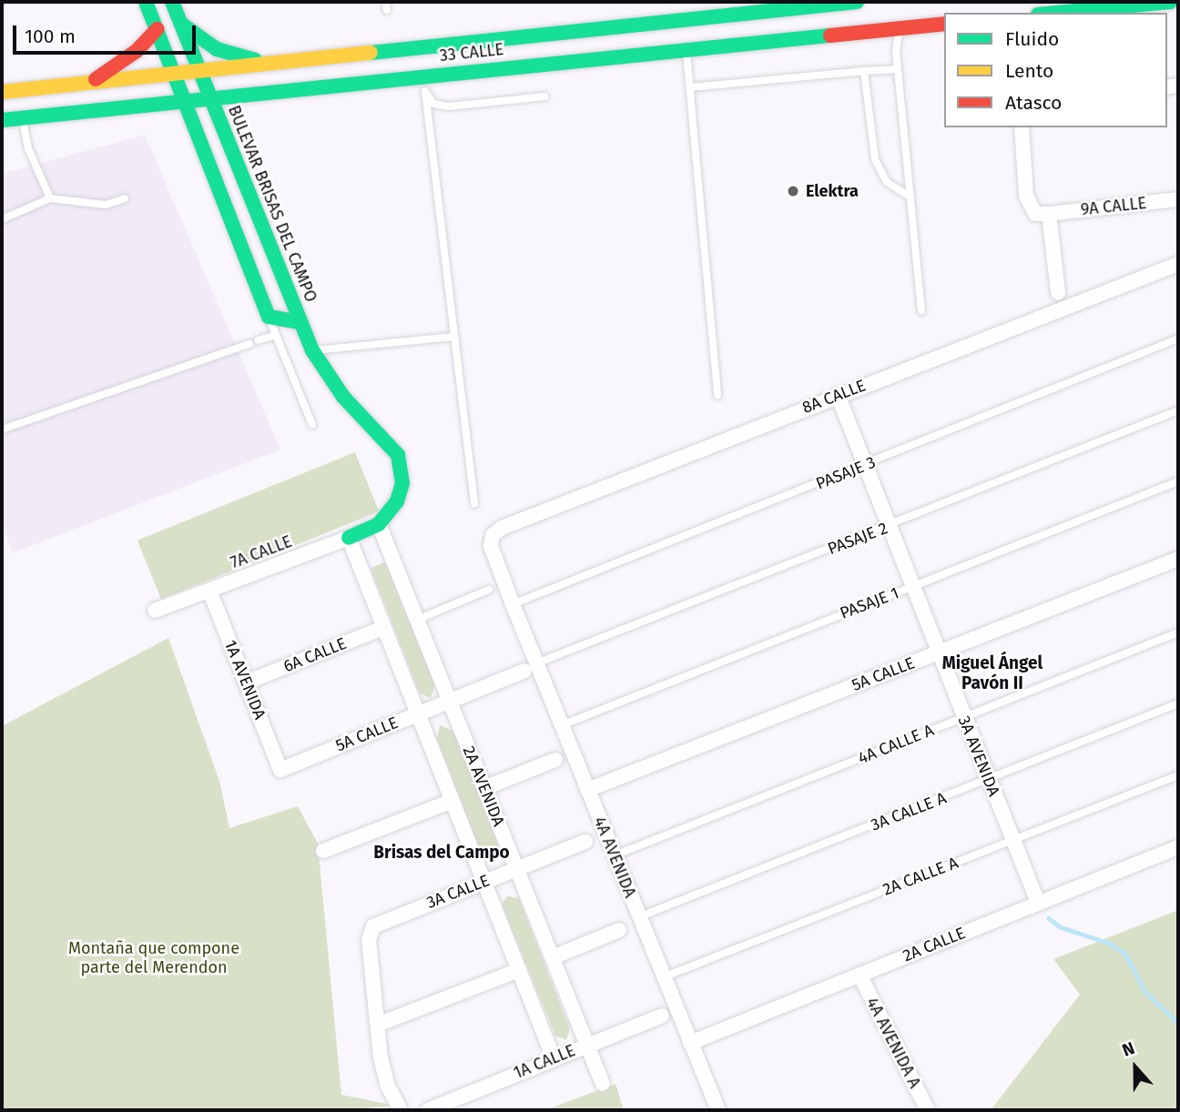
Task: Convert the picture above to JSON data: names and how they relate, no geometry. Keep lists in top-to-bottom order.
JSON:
{
  "streets": {
    "main road": ["33 CALLE", "BULEVAR BRISAS DEL CAMPO", "7A CALLE"],
    "street": [
      "9A CALLE",
      "8A CALLE",
      "6A CALLE",
      "5A CALLE",
      "1A AVENIDA",
      "3A AVENIDA",
      "2A AVENIDA",
      "4A AVENIDA",
      "3A CALLE",
      "2A CALLE",
      "4A AVENIDA A",
      "1A CALLE"
    ],
    "lane": [
      "PASAJE 3",
      "PASAJE 2",
      "PASAJE 1",
      "4A CALLE A",
      "3A CALLE A",
      "2A CALLE A"
    ]
  },
  "crossings": [
    ["33 CALLE", "BULEVAR BRISAS DEL CAMPO"],
    ["BULEVAR BRISAS DEL CAMPO", "7A CALLE"],
    ["BULEVAR BRISAS DEL CAMPO", "2A AVENIDA"],
    ["8A CALLE", "3A AVENIDA"],
    ["8A CALLE", "4A AVENIDA"],
    ["PASAJE 3", "3A AVENIDA"],
    ["PASAJE 3", "4A AVENIDA"],
    ["PASAJE 2", "5A CALLE"],
    ["PASAJE 2", "3A AVENIDA"],
    ["PASAJE 2", "4A AVENIDA"],
    ["7A CALLE", "1A AVENIDA"],
    ["7A CALLE", "2A AVENIDA"],
    ["PASAJE 1", "3A AVENIDA"],
    ["PASAJE 1", "4A AVENIDA"],
    ["6A CALLE", "1A AVENIDA"],
    ["5A CALLE", "1A AVENIDA"],
    ["5A CALLE", "3A AVENIDA"],
    ["5A CALLE", "2A AVENIDA"],
    ["5A CALLE", "4A AVENIDA"],
    ["4A CALLE A", "3A AVENIDA"],
    ["4A CALLE A", "4A AVENIDA"],
    ["3A AVENIDA", "3A CALLE A"],
    ["3A AVENIDA", "2A CALLE A"],
    ["3A AVENIDA", "2A CALLE"],
    ["2A AVENIDA", "3A CALLE"],
    ["2A AVENIDA", "1A CALLE"],
    ["3A CALLE A", "4A AVENIDA"],
    ["4A AVENIDA", "2A CALLE A"],
    ["4A AVENIDA", "2A CALLE"],
    ["2A CALLE", "4A AVENIDA A"]
  ],
  "districts": ["Miguel Ángel Pavón II", "Brisas del Campo"],
  "parks": ["Montaña que compone parte del Merendon"],
  "places": ["Elektra"],
  "legend": ["Fluido", "Lento", "Atasco"],
  "scale_bar": "100 m",
  "north": "top"
}
